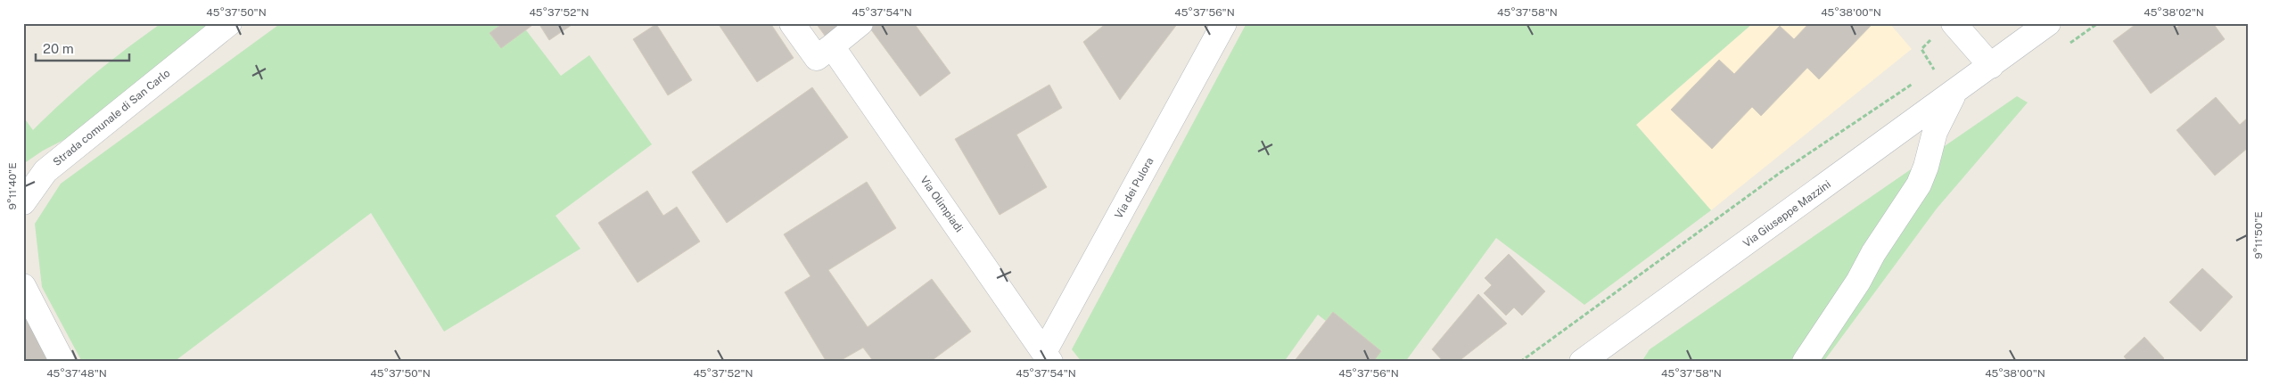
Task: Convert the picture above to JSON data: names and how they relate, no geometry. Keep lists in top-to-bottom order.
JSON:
{
  "streets": {
    "street": [
      "Strada comunale di San Carlo",
      "Via dei Pulora",
      "Via Olimpiadi",
      "Via Giuseppe Mazzini"
    ]
  },
  "crossings": [
    ["Via dei Pulora", "Via Olimpiadi"]
  ],
  "scale_bar": "20 m",
  "coordinates": [
    "45°37'50\"N",
    "45°37'52\"N",
    "45°37'54\"N",
    "45°37'56\"N",
    "45°37'58\"N",
    "45°38'00\"N",
    "45°38'02\"N",
    "9°11'40\"E",
    "9°11'50\"E",
    "45°37'48\"N"
  ]
}
